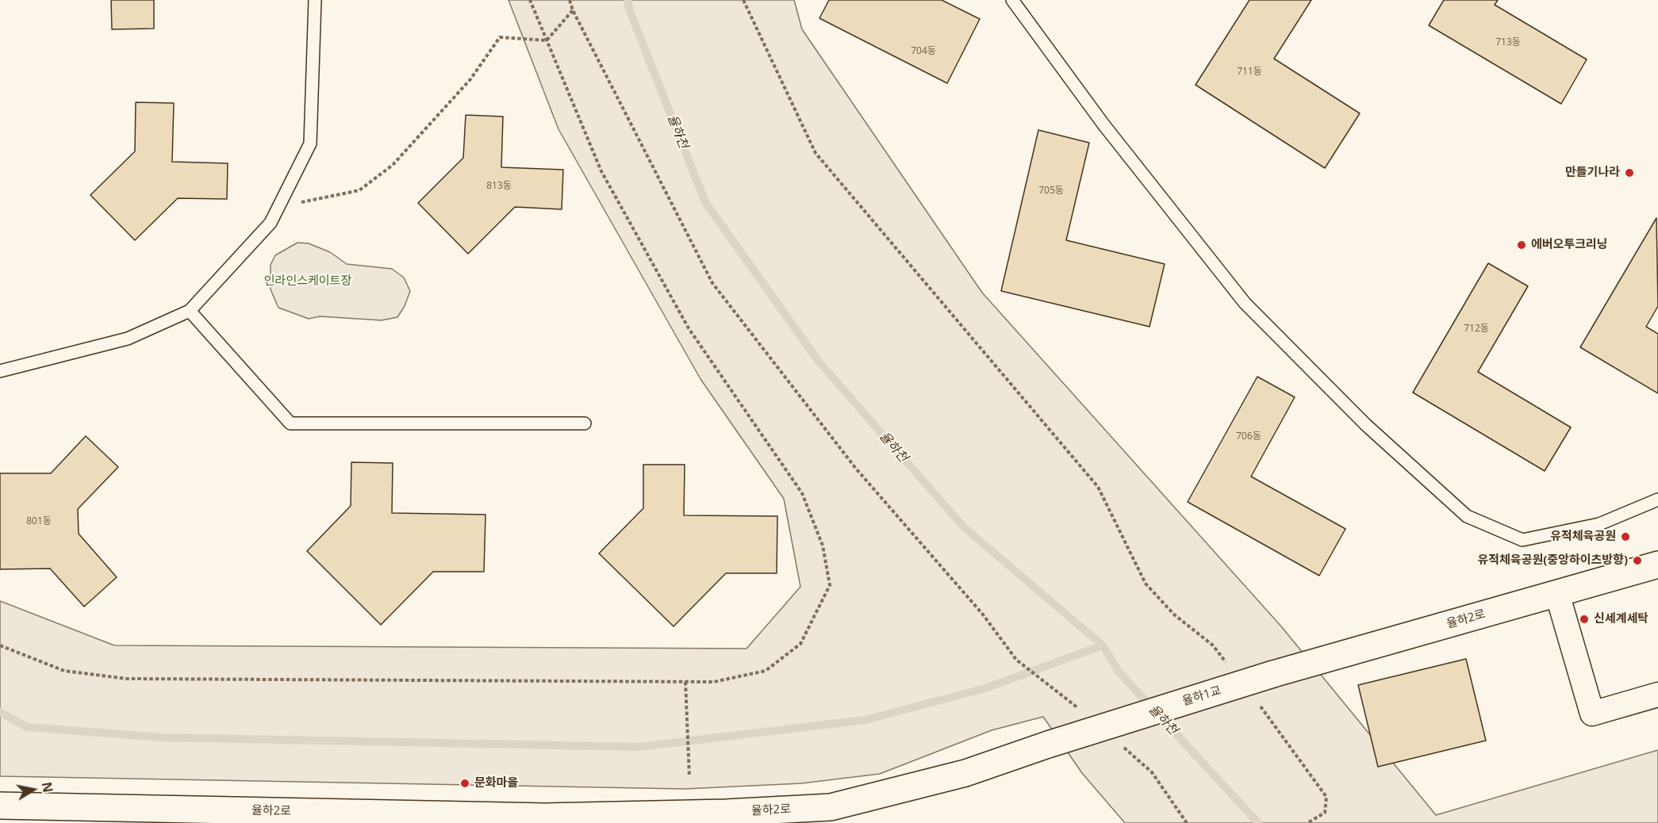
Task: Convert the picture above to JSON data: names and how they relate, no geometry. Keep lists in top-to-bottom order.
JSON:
{
  "streets": {
    "street": ["율하2로", "율하1교"]
  },
  "crossings": [
    ["율하2로", "율하1교"]
  ],
  "water": ["율하천"],
  "parks": ["인라인스케이트장"],
  "places": [
    "만들기나라",
    "에버오투크리닝",
    "유적체육공원",
    "유적체육공원(중앙하이츠방향)",
    "신세계세탁",
    "문화마을"
  ],
  "house_numbers": [
    "713동",
    "704동",
    "711동",
    "813동",
    "705동",
    "712동",
    "706동",
    "801동"
  ],
  "north": "right"
}
